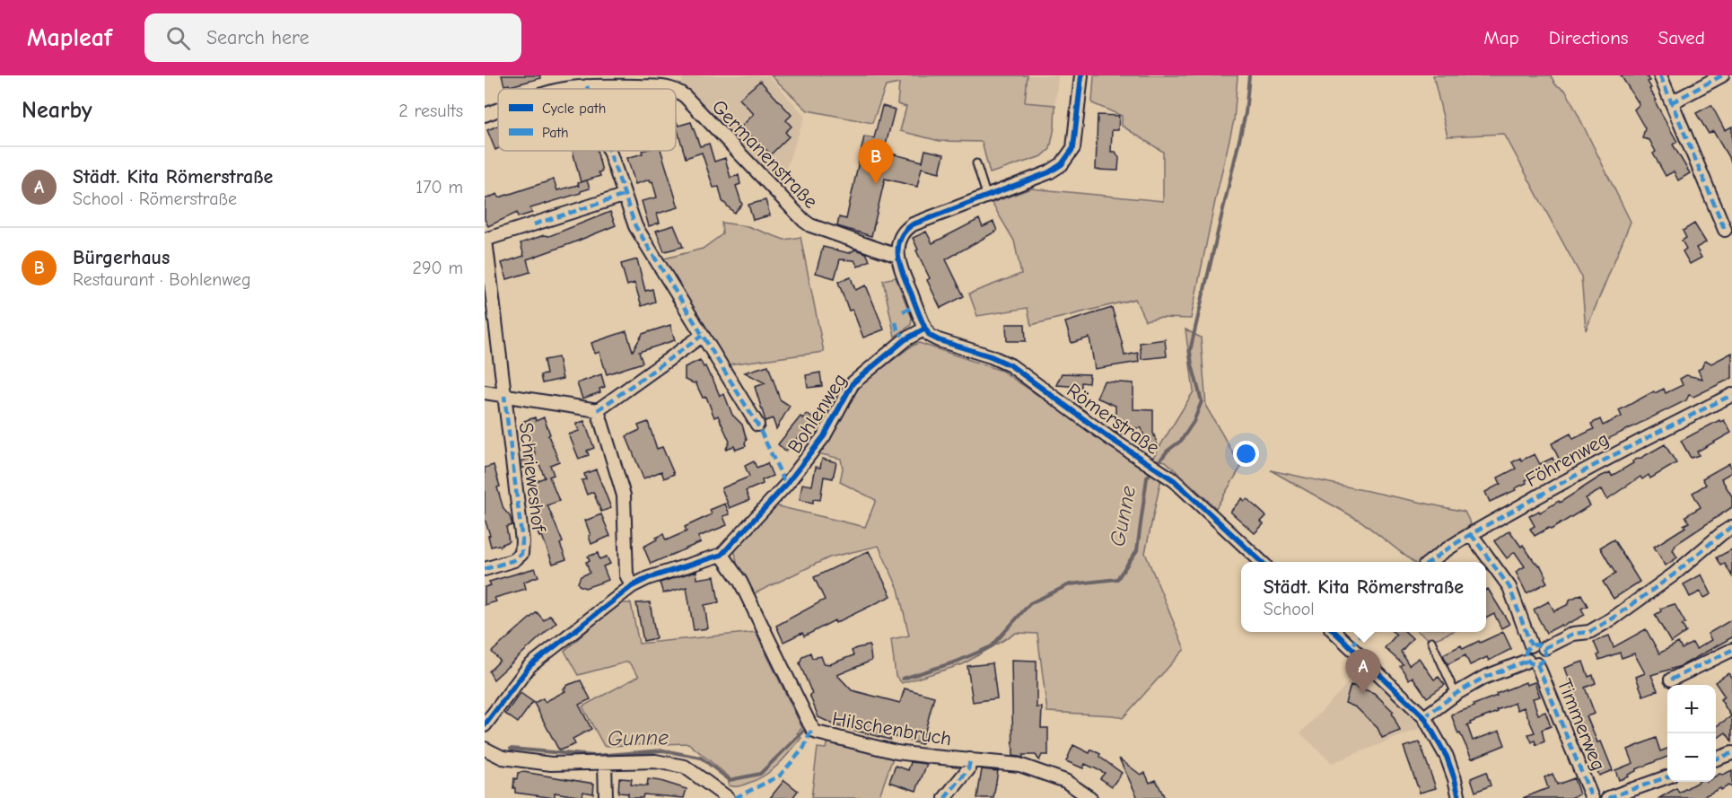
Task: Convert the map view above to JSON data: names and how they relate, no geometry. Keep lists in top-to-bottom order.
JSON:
{
  "streets": {
    "street": [
      "Germanenstraße",
      "Bohlenweg",
      "Römerstraße",
      "Föhrenweg",
      "Schrieweshof",
      "Timmerweg",
      "Hilschenbruch"
    ]
  },
  "crossings": [
    ["Bohlenweg", "Römerstraße"],
    ["Bohlenweg", "Hilschenbruch"]
  ],
  "water": ["Gunne"],
  "legend": ["Cycle path", "Path"],
  "page": {
    "header": "Mapleaf",
    "search": "Search here",
    "nav": ["Map", "Directions", "Saved"],
    "heading": ["Nearby", "2 results"],
    "pins": ["B", "A"],
    "list": [
      {
        "mark": "A",
        "name": "Städt. Kita Römerstraße",
        "note": "School · Römerstraße",
        "value": "170 m"
      },
      {
        "mark": "B",
        "name": "Bürgerhaus",
        "note": "Restaurant · Bohlenweg",
        "value": "290 m"
      }
    ],
    "popup": ["Städt. Kita Römerstraße", "School"],
    "map_buttons": ["+", "−"]
  }
}
